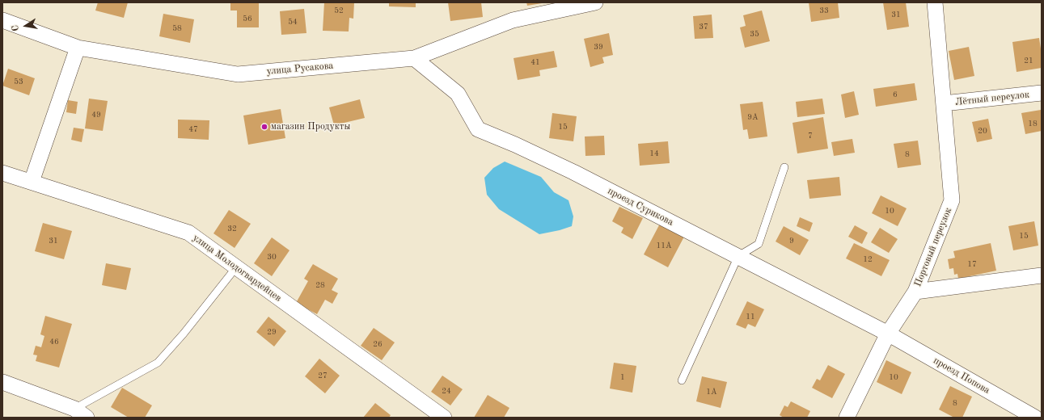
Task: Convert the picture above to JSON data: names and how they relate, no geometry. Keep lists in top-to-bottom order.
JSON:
{
  "streets": {
    "street": [
      "улица Русакова",
      "Лётный переулок",
      "проезд Сурикова",
      "Портовый переулок",
      "улица Молодогвардейцев",
      "проезд Попова"
    ]
  },
  "crossings": [
    ["улица Русакова", "проезд Сурикова"],
    ["Лётный переулок", "Портовый переулок"],
    ["проезд Сурикова", "Портовый переулок"],
    ["проезд Сурикова", "проезд Попова"],
    ["Портовый переулок", "проезд Попова"]
  ],
  "places": ["магазин Продукты"],
  "house_numbers": [
    "52",
    "33",
    "31",
    "56",
    "54",
    "37",
    "58",
    "35",
    "39",
    "21",
    "41",
    "53",
    "6",
    "49",
    "9А",
    "18",
    "15",
    "47",
    "20",
    "7",
    "14",
    "8",
    "10",
    "32",
    "15",
    "31",
    "9",
    "11А",
    "30",
    "12",
    "17",
    "28",
    "11",
    "29",
    "46",
    "26",
    "27",
    "1",
    "10",
    "24",
    "1А",
    "8"
  ],
  "north": "left"
}
